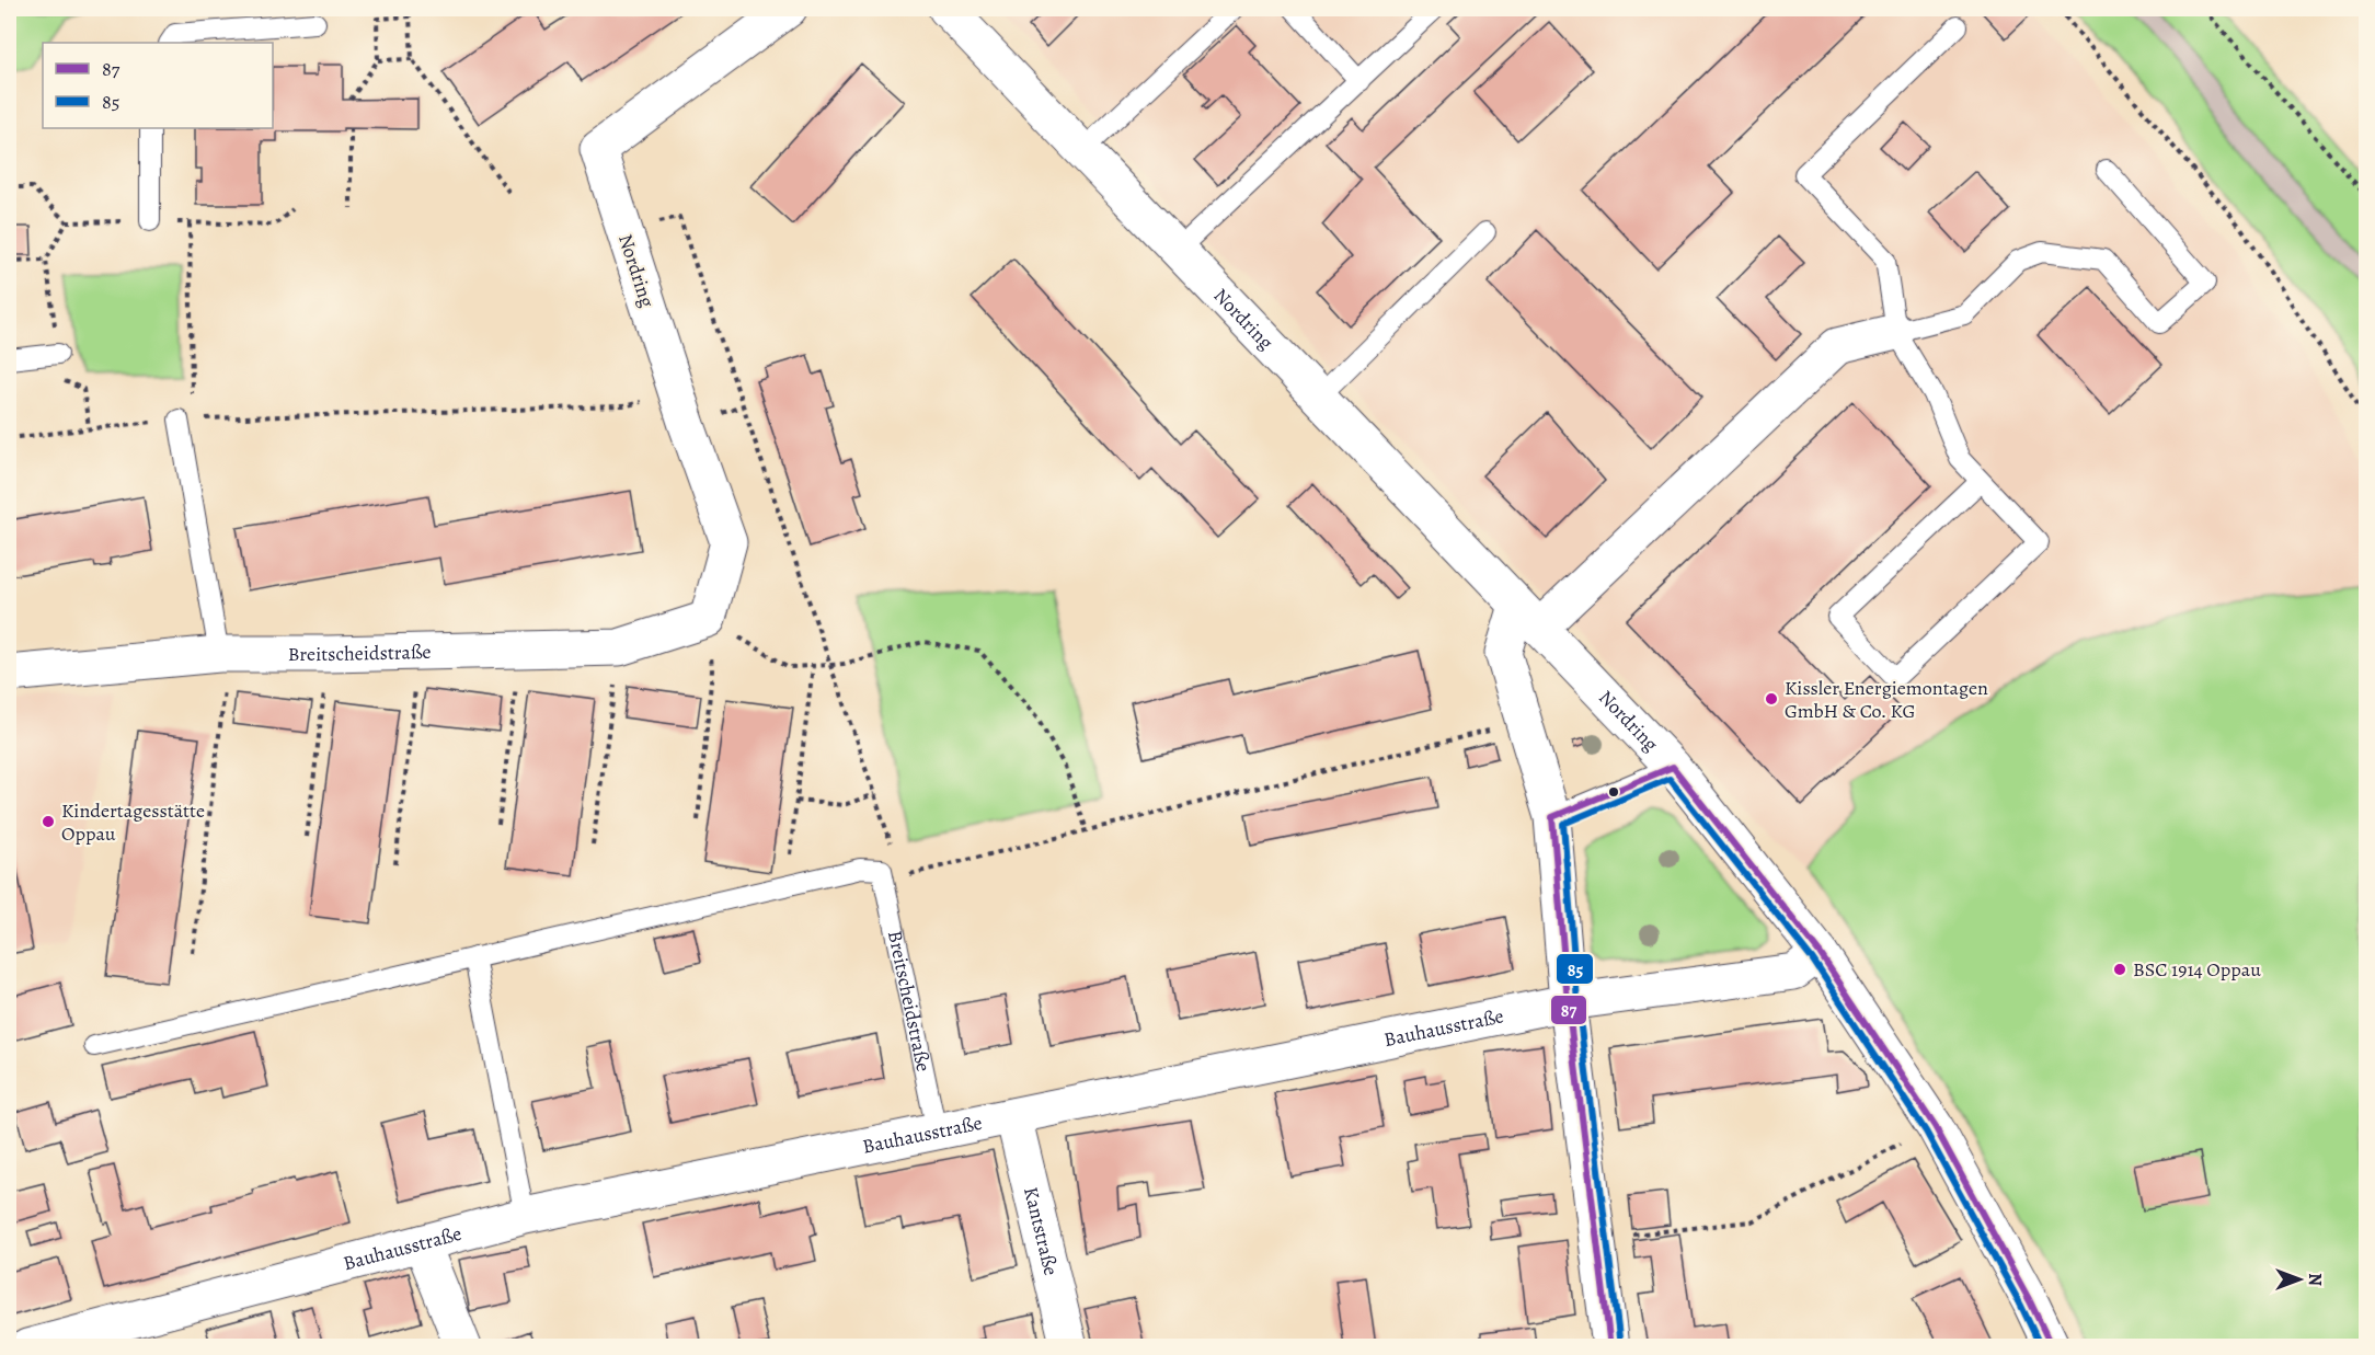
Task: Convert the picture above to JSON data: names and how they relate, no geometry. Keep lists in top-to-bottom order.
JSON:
{
  "streets": {
    "street": [
      "Nordring",
      "Breitscheidstraße",
      "Bauhausstraße",
      "Kantstraße"
    ]
  },
  "crossings": [
    ["Nordring", "Breitscheidstraße"],
    ["Nordring", "Bauhausstraße"],
    ["Breitscheidstraße", "Bauhausstraße"],
    ["Bauhausstraße", "Kantstraße"]
  ],
  "places": ["Kissler Energiemontagen GmbH & Co. KG", "Kindertagesstätte Oppau", "BSC 1914 Oppau"],
  "lines": ["transit line 87", "transit line 85"],
  "legend": ["87", "85"],
  "north": "right"
}
